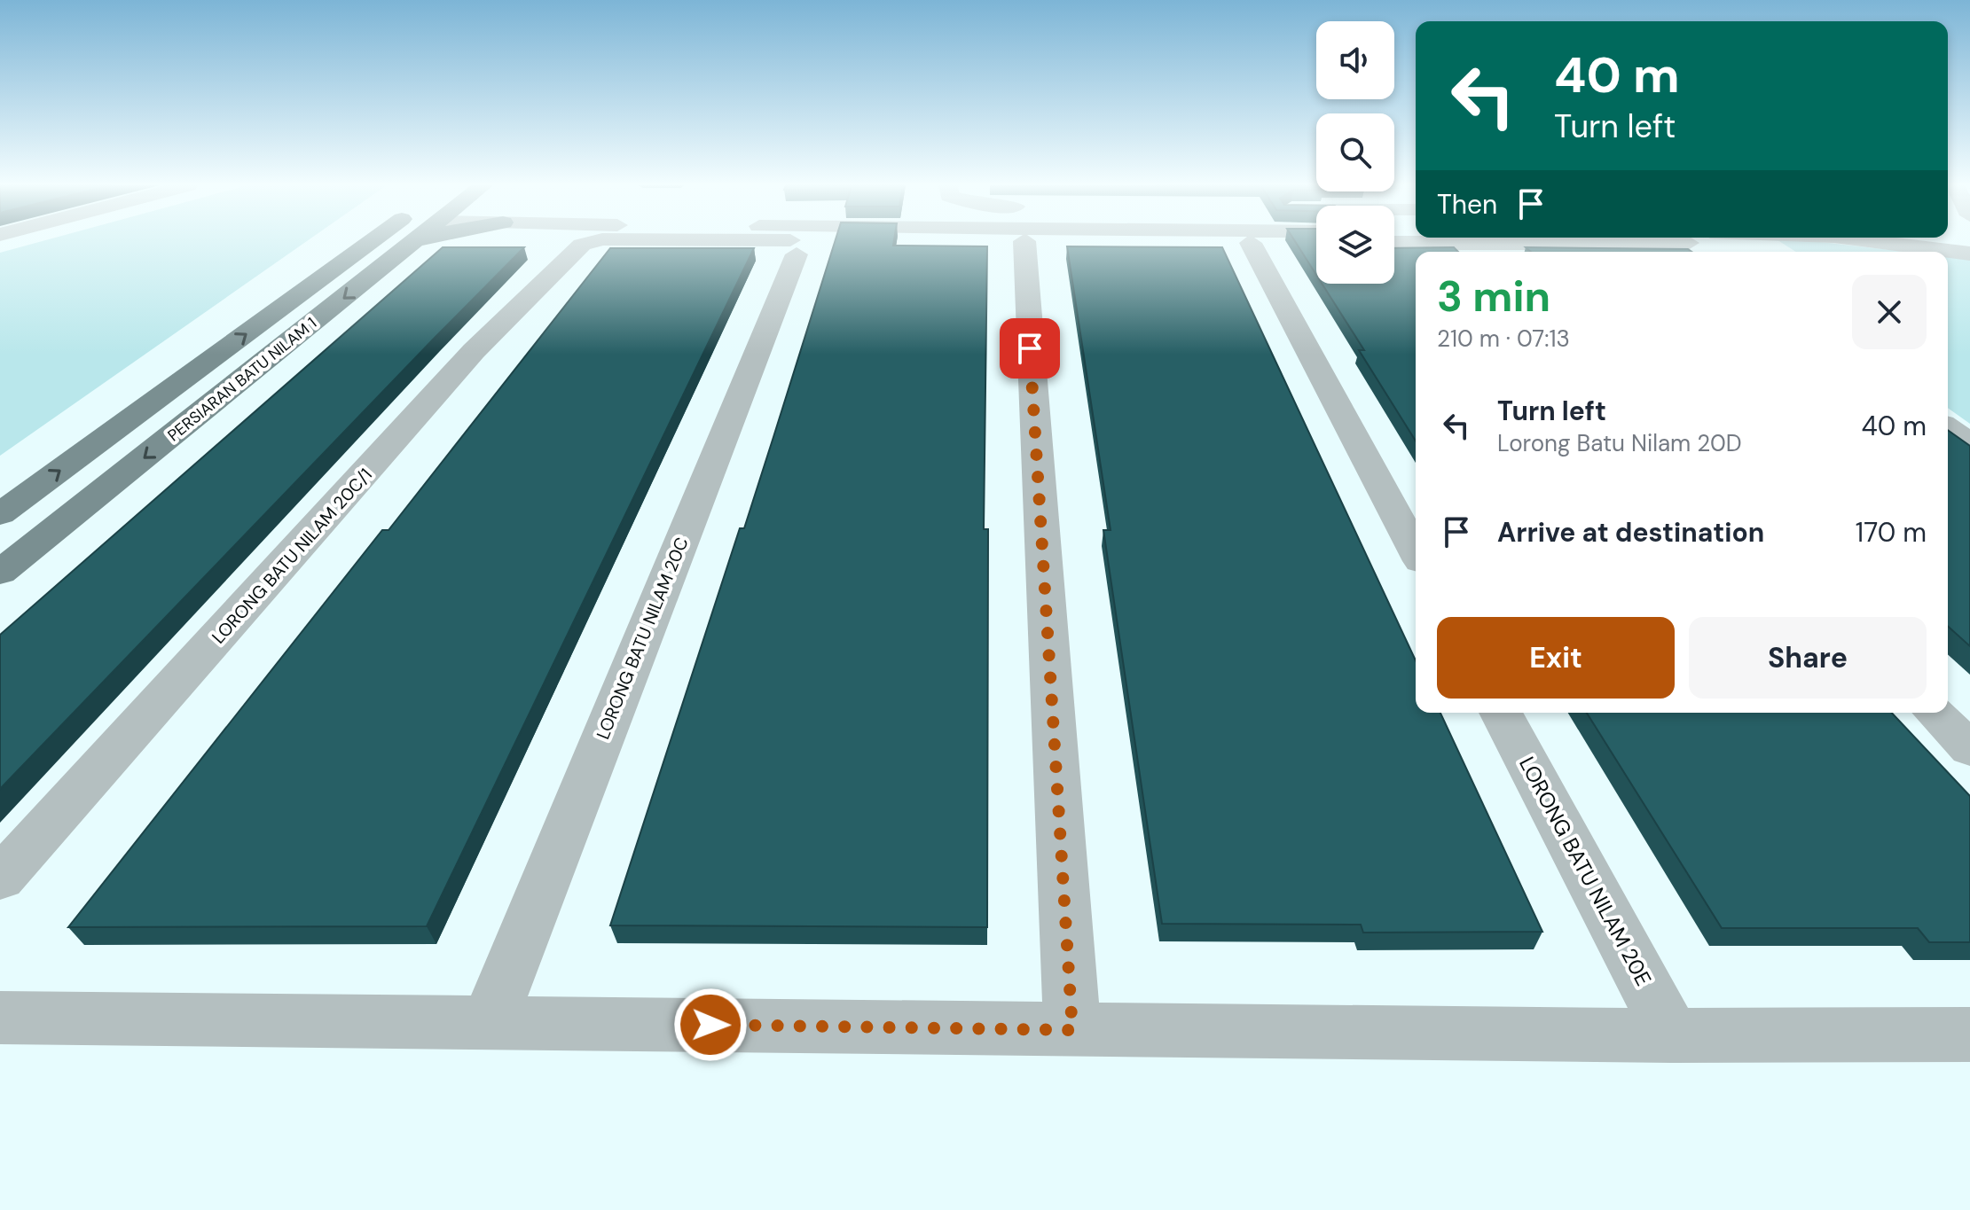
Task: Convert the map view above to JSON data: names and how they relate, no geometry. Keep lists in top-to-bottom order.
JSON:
{
  "streets": {
    "main road": ["PERSIARAN BATU NILAM 1"],
    "street": ["LORONG BATU NILAM 20C/1", "LORONG BATU NILAM 20C", "LORONG BATU NILAM 20E"]
  },
  "page": {
    "turn": ["40 m", "Turn left"],
    "then": "Then",
    "heading": ["3 min", "210 m · 07:13"],
    "list": [
      {
        "name": "Turn left",
        "note": "Lorong Batu Nilam 20D",
        "value": "40 m"
      },
      {
        "name": "Arrive at destination",
        "value": "170 m"
      }
    ],
    "buttons": ["Exit", "Share"]
  }
}
